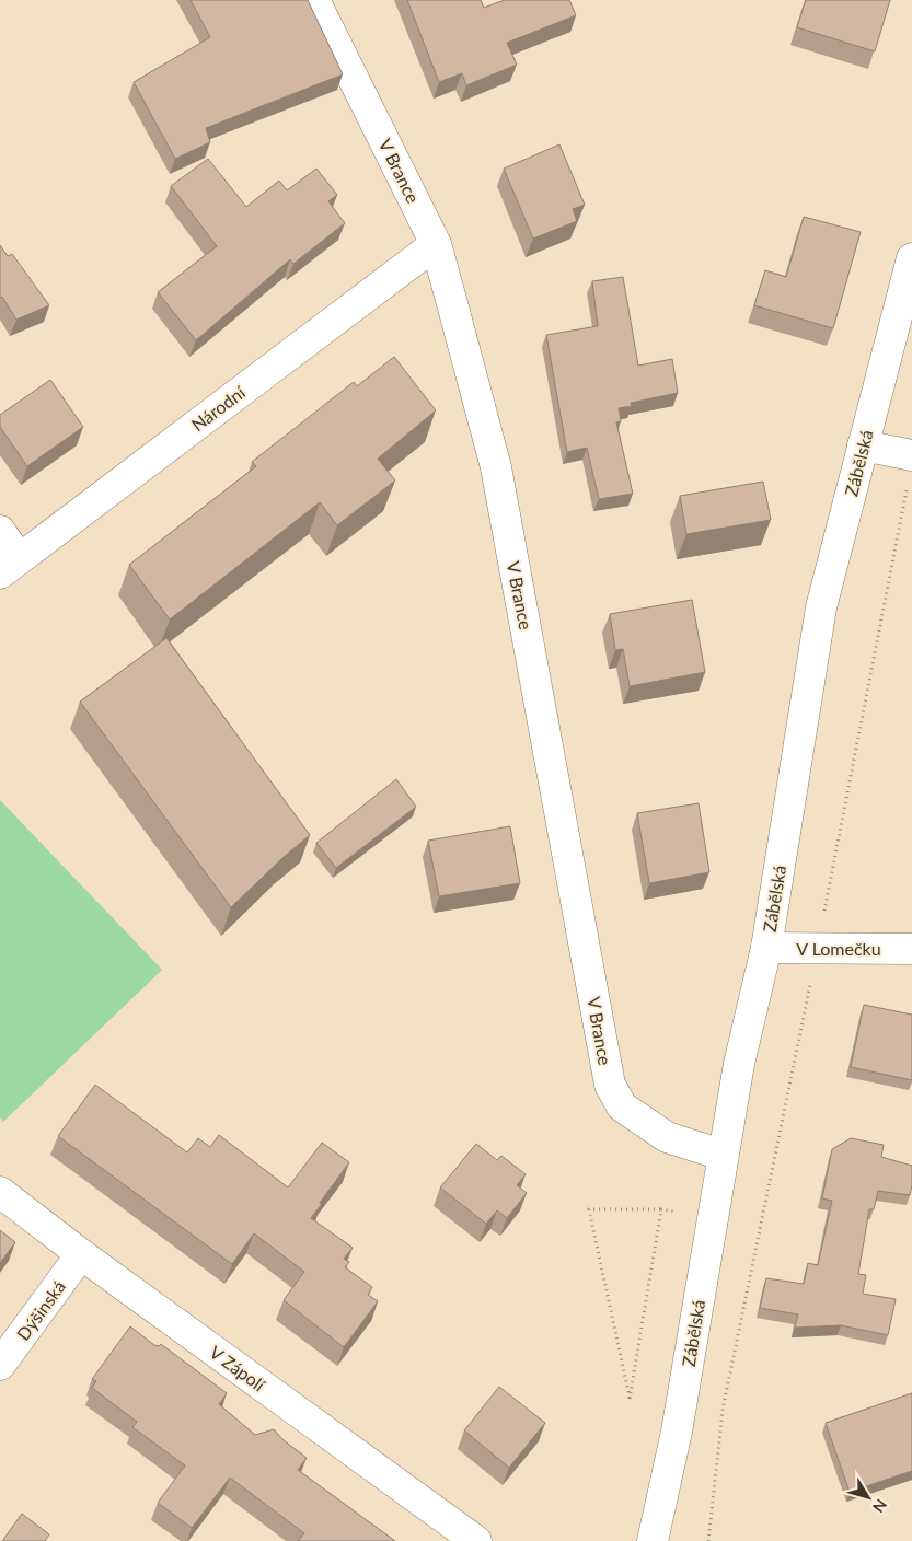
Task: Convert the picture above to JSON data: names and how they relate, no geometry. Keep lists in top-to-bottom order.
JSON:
{
  "streets": {
    "street": [
      "V Brance",
      "Národní",
      "Zábělská",
      "V Lomečku",
      "Dýšinská",
      "V Zápolí"
    ]
  },
  "crossings": [
    ["V Brance", "Národní"],
    ["V Brance", "Zábělská"],
    ["Zábělská", "V Lomečku"],
    ["Dýšinská", "V Zápolí"]
  ],
  "north": "bottom right"
}
